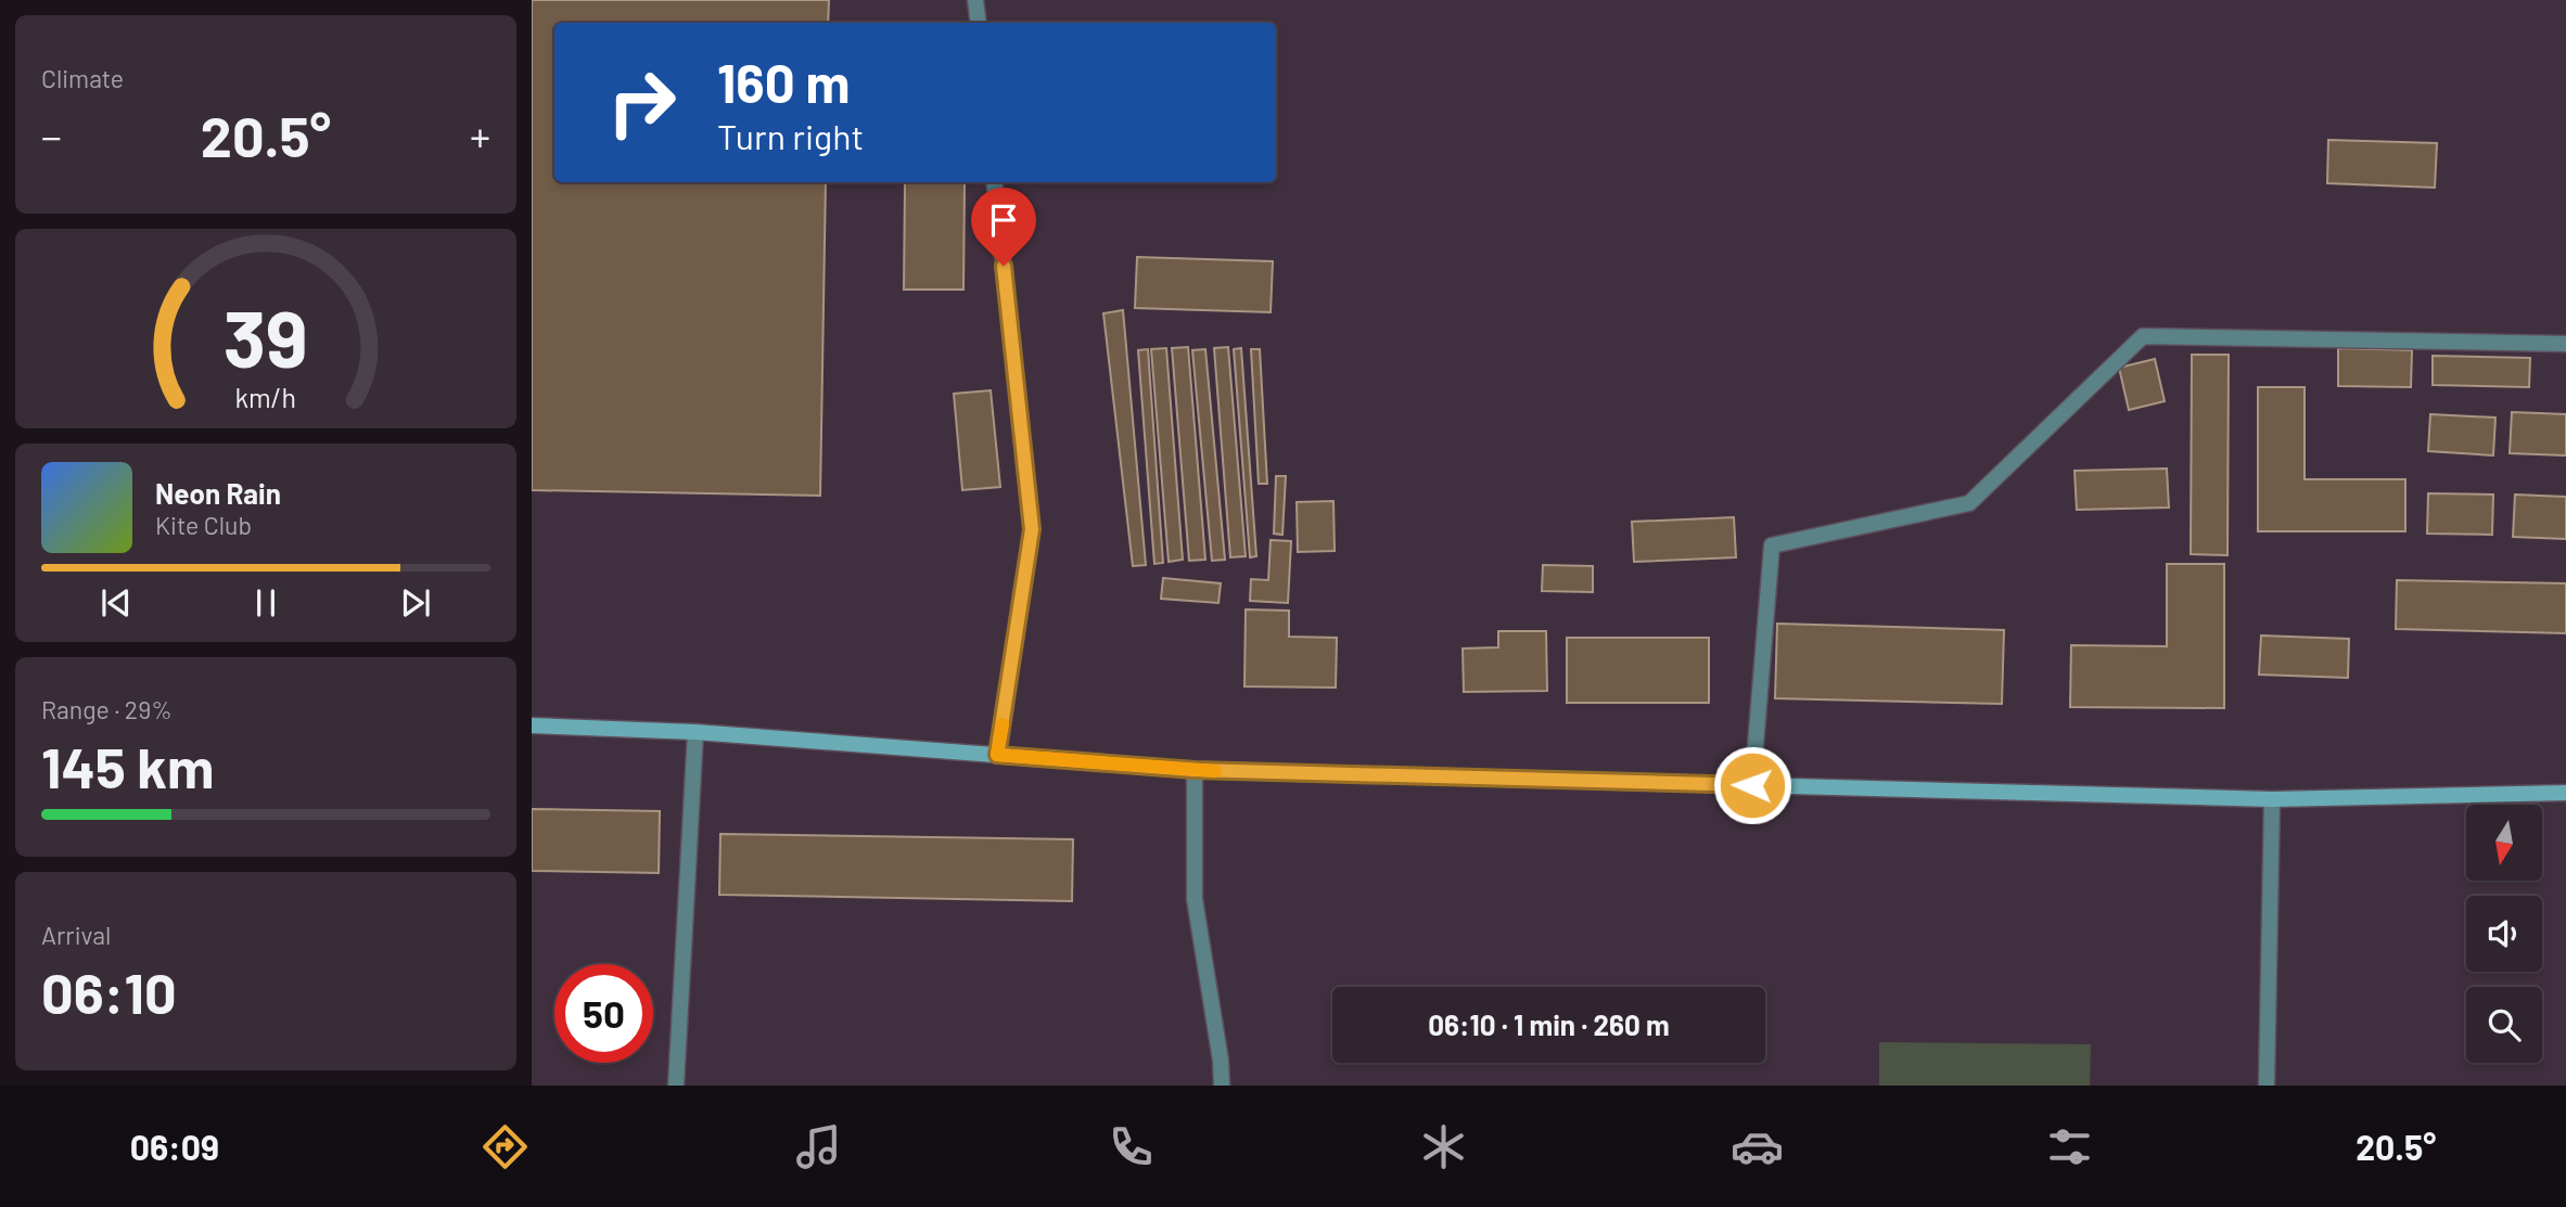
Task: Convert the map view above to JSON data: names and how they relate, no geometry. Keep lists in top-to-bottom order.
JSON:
{
  "north": "bottom",
  "page": {
    "tile": [
      "Climate",
      ["Range · 29%", "145 km"],
      ["Arrival", "06:10"]
    ],
    "turn": ["160 m", "Turn right"],
    "heat": ["−", "20.5°", "+"],
    "song": ["Neon Rain", "Kite Club"],
    "limit": "50",
    "trip": "06:10 · 1 min · 260 m",
    "tabs": ["06:09", "20.5°"],
    "gauge": ["39", "km/h"]
  }
}
